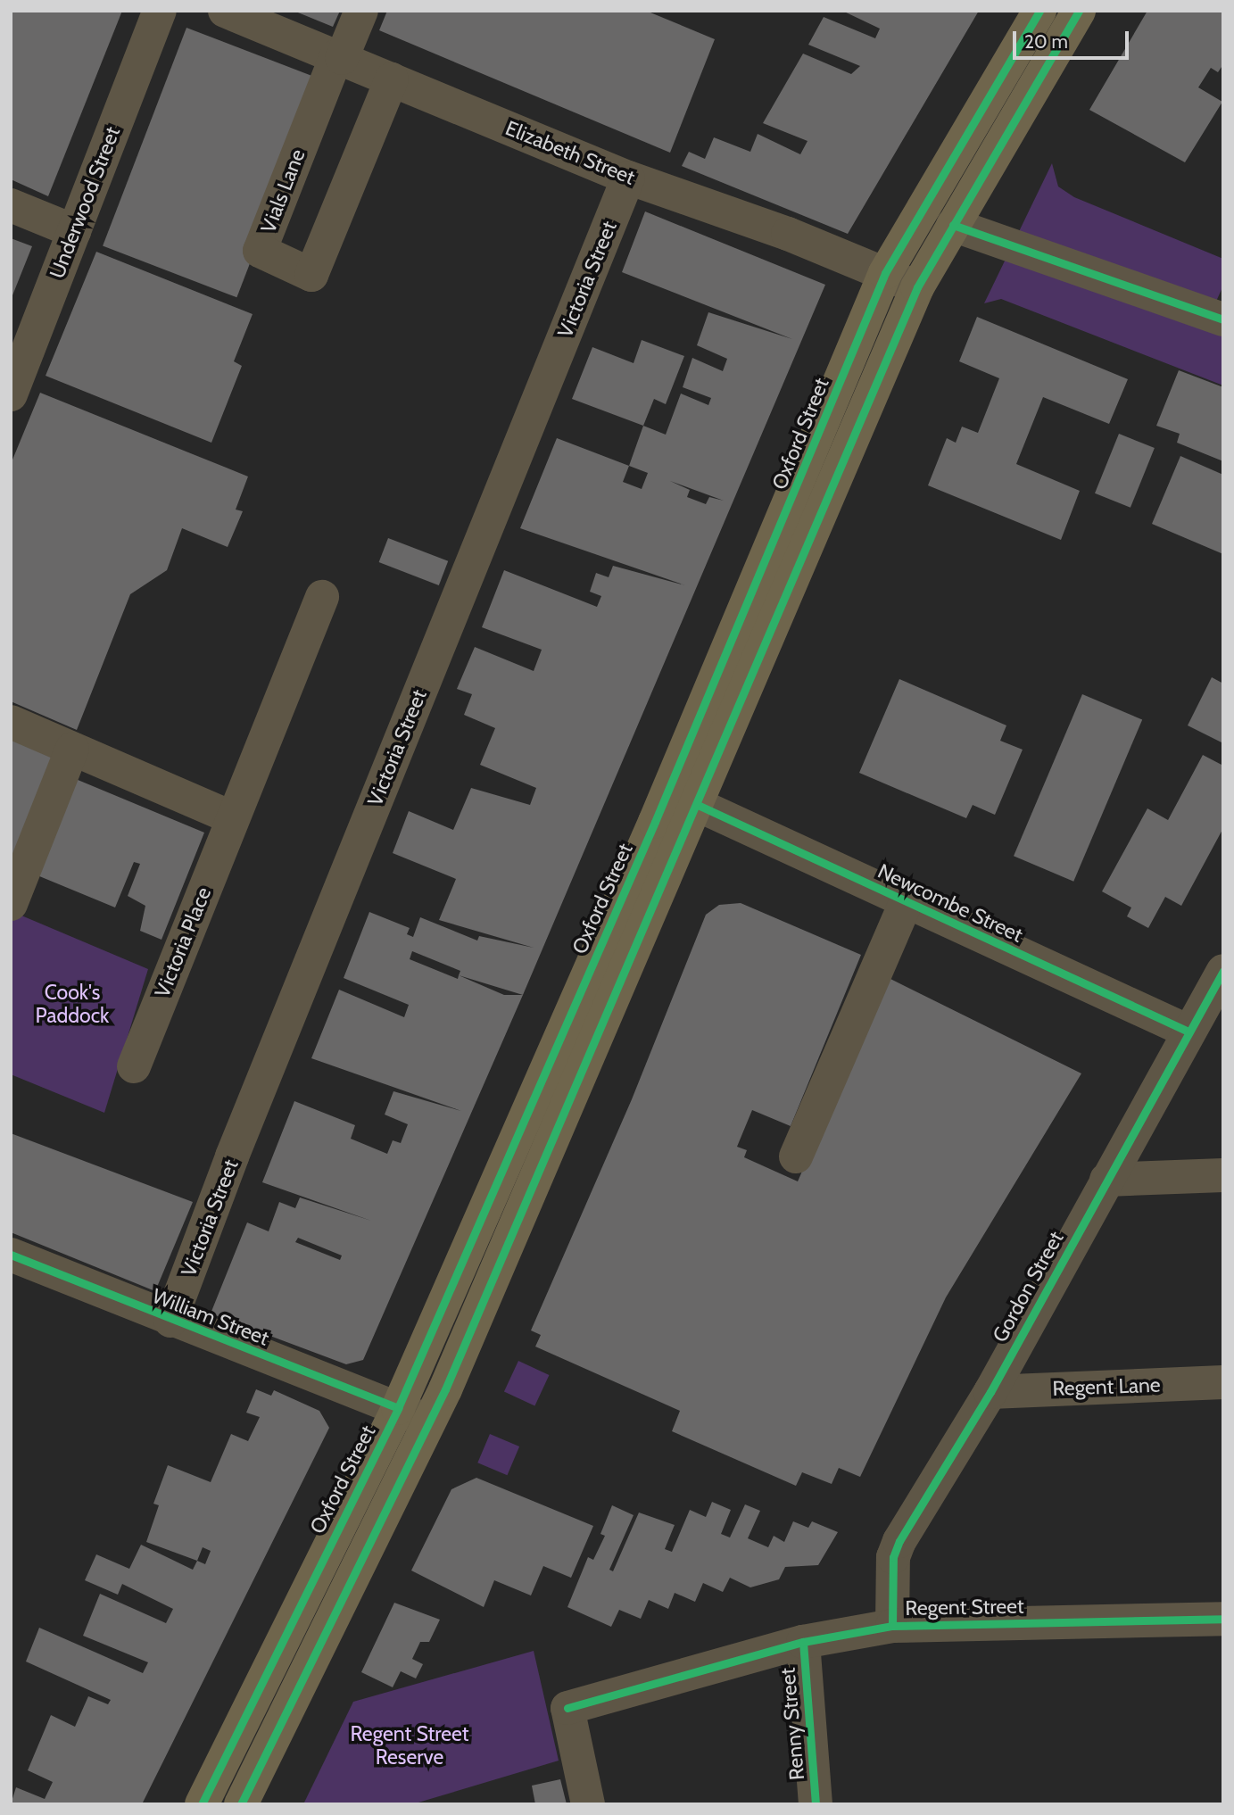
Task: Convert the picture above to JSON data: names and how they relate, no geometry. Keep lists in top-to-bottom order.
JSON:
{
  "streets": {
    "main road": ["Oxford Street"],
    "street": [
      "Elizabeth Street",
      "Vials Lane",
      "Underwood Street",
      "Victoria Street",
      "Newcombe Street",
      "Victoria Place",
      "Gordon Street",
      "William Street",
      "Regent Lane",
      "Regent Street",
      "Renny Street"
    ]
  },
  "crossings": [
    ["Elizabeth Street", "Vials Lane"],
    ["Elizabeth Street", "Victoria Street"],
    ["Elizabeth Street", "Oxford Street"],
    ["Victoria Street", "William Street"],
    ["Oxford Street", "William Street"],
    ["Newcombe Street", "Gordon Street"],
    ["Gordon Street", "Regent Lane"],
    ["Gordon Street", "Regent Street"],
    ["Regent Street", "Renny Street"]
  ],
  "parks": ["Cook's Paddock", "Regent Street Reserve"],
  "scale_bar": "20 m"
}
